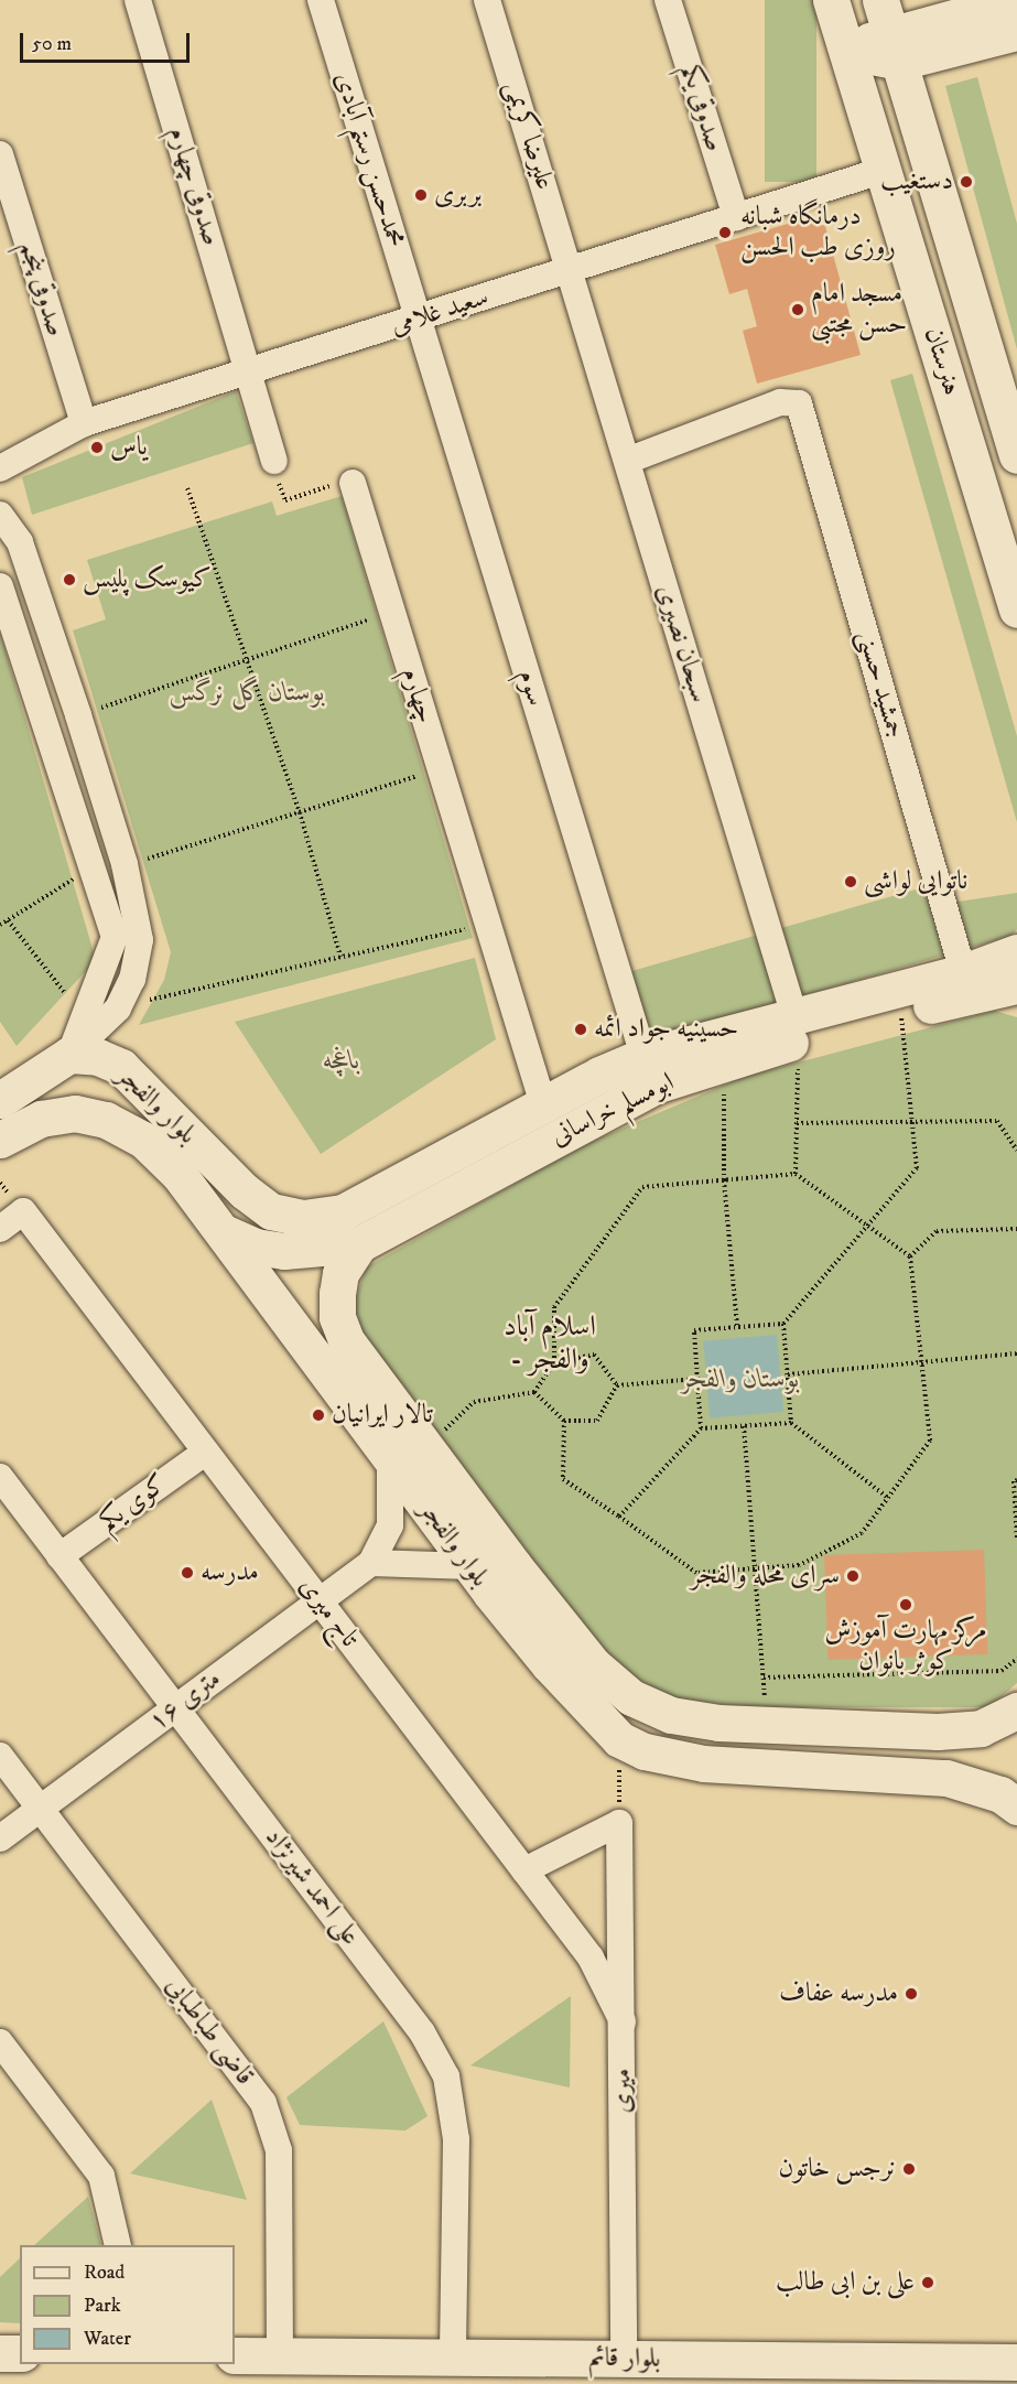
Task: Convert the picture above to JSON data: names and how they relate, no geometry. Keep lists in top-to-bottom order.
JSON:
{
  "streets": {
    "main road": [
      "هنرستان",
      "بلوار والفجر",
      "ابومسلم خراسانی",
      "بلوار قائم"
    ],
    "street": [
      "صدوقی یکم",
      "علیرضا کریمی",
      "محمدحسن رستم آبادی",
      "صدوقی چهارم",
      "صدوقی پنجم",
      "سعید غلامی",
      "سبحان نصیری",
      "جمشید حسنی",
      "سوم",
      "چهارم",
      "کوی یکم",
      "تاج میری",
      "۱۶ متری",
      "علی احمد شیرنژاد",
      "قاضی طباطبایی",
      "میری"
    ]
  },
  "crossings": [
    ["صدوقی یکم", "سعید غلامی"],
    ["علیرضا کریمی", "سعید غلامی"],
    ["علیرضا کریمی", "سبحان نصیری"],
    ["محمدحسن رستم آبادی", "سعید غلامی"],
    ["محمدحسن رستم آبادی", "سوم"],
    ["صدوقی چهارم", "سعید غلامی"],
    ["صدوقی پنجم", "سعید غلامی"],
    ["سعید غلامی", "هنرستان"],
    ["سعید غلامی", "سبحان نصیری"],
    ["سعید غلامی", "سوم"],
    ["سبحان نصیری", "جمشید حسنی"],
    ["سبحان نصیری", "ابومسلم خراسانی"],
    ["جمشید حسنی", "ابومسلم خراسانی"],
    ["سوم", "ابومسلم خراسانی"],
    ["چهارم", "ابومسلم خراسانی"],
    ["بلوار والفجر", "ابومسلم خراسانی"],
    ["کوی یکم", "تاج میری"],
    ["کوی یکم", "علی احمد شیرنژاد"],
    ["تاج میری", "۱۶ متری"],
    ["تاج میری", "میری"],
    ["۱۶ متری", "علی احمد شیرنژاد"],
    ["۱۶ متری", "قاضی طباطبایی"],
    ["علی احمد شیرنژاد", "بلوار قائم"],
    ["قاضی طباطبایی", "بلوار قائم"],
    ["میری", "بلوار قائم"]
  ],
  "districts": ["اسلام آباد - والفجر"],
  "parks": ["بوستان گل نرگس", "باغچه", "بوستان والفجر"],
  "places": [
    "دستغیب",
    "بربری",
    "درمانگاه شبانه روزی طب الحسن",
    "مسجد امام حسن مجتبی",
    "یاس",
    "کیوسک پلیس",
    "ناتوایی لواشی",
    "حسینیه جواد ائمه",
    "تالار ایرانیان",
    "مدرسه",
    "سرای محله والفجر",
    "مرکز مهارت آموزش کوثر بانوان",
    "مدرسه عفاف",
    "نرجس خاتون",
    "علی بن ابی طالب"
  ],
  "legend": ["Road", "Park", "Water"],
  "scale_bar": "50 m"
}
